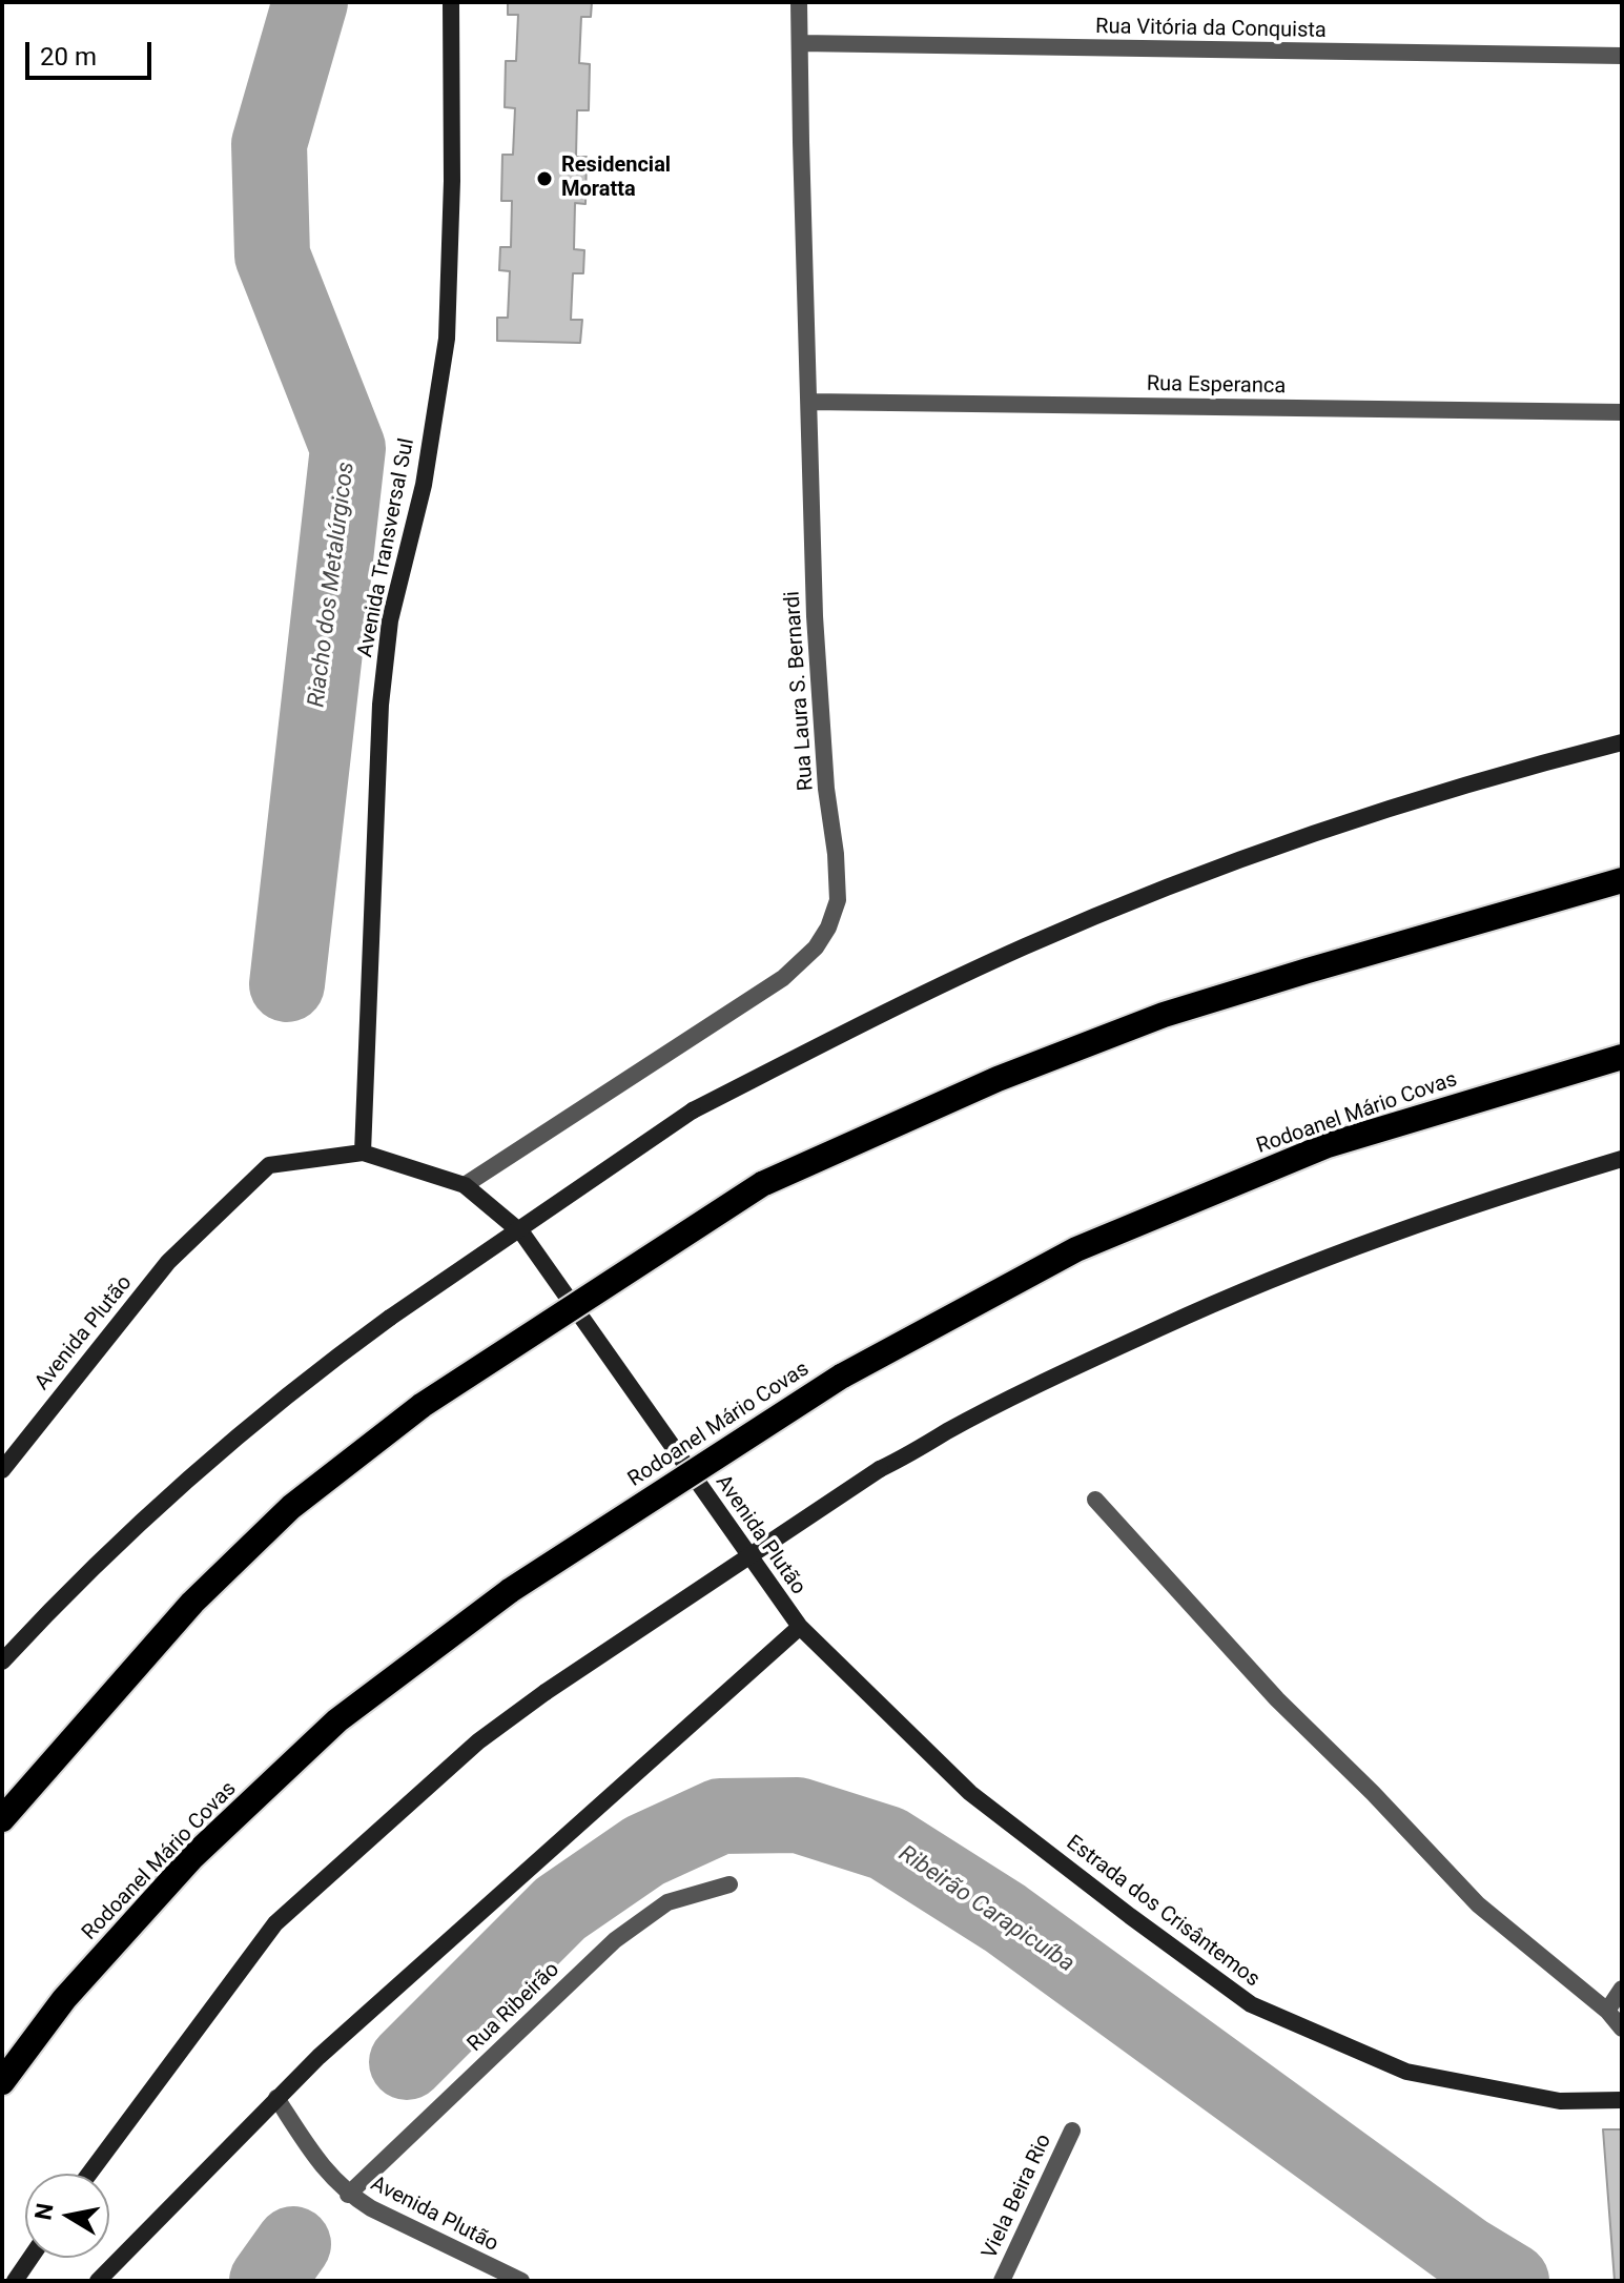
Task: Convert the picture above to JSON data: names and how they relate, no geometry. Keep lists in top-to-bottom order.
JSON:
{
  "streets": {
    "highway": ["Rodoanel Mário Covas"],
    "main road": ["Avenida Transversal Sul", "Avenida Plutão", "Estrada dos Crisântemos"],
    "street": [
      "Rua Vitória da Conquista",
      "Rua Esperanca",
      "Rua Laura S. Bernardi",
      "Rua Ribeirão",
      "Viela Beira Rio"
    ]
  },
  "crossings": [
    ["Rua Vitória da Conquista", "Rua Laura S. Bernardi"],
    ["Rua Esperanca", "Rua Laura S. Bernardi"],
    ["Avenida Transversal Sul", "Avenida Plutão"],
    ["Rua Laura S. Bernardi", "Avenida Plutão"],
    ["Avenida Plutão", "Estrada dos Crisântemos"],
    ["Avenida Plutão", "Rua Ribeirão"]
  ],
  "water": ["Riacho dos Metalúrgicos", "Ribeirão Carapicuíba"],
  "places": ["Residencial Moratta"],
  "scale_bar": "20 m",
  "north": "left"
}
